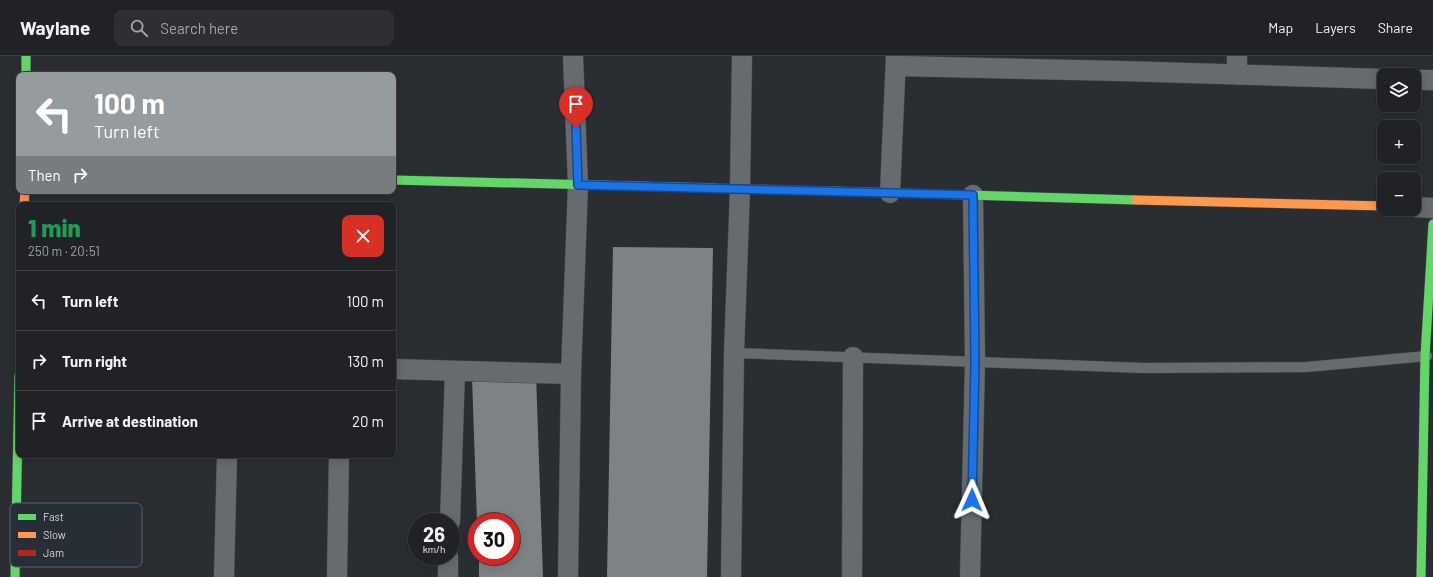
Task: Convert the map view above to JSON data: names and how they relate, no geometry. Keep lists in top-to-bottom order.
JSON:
{
  "legend": ["Fast", "Slow", "Jam"],
  "page": {
    "header": "Waylane",
    "search": "Search here",
    "nav": ["Map", "Layers", "Share"],
    "map_buttons": ["+", "−"],
    "turn": ["100 m", "Turn left"],
    "then": "Then",
    "heading": ["1 min", "250 m · 20:51"],
    "list": [
      {
        "name": "Turn left",
        "value": "100 m"
      },
      {
        "name": "Turn right",
        "value": "130 m"
      },
      {
        "name": "Arrive at destination",
        "value": "20 m"
      }
    ],
    "speed": "26 km/h",
    "limit": "30"
  }
}
